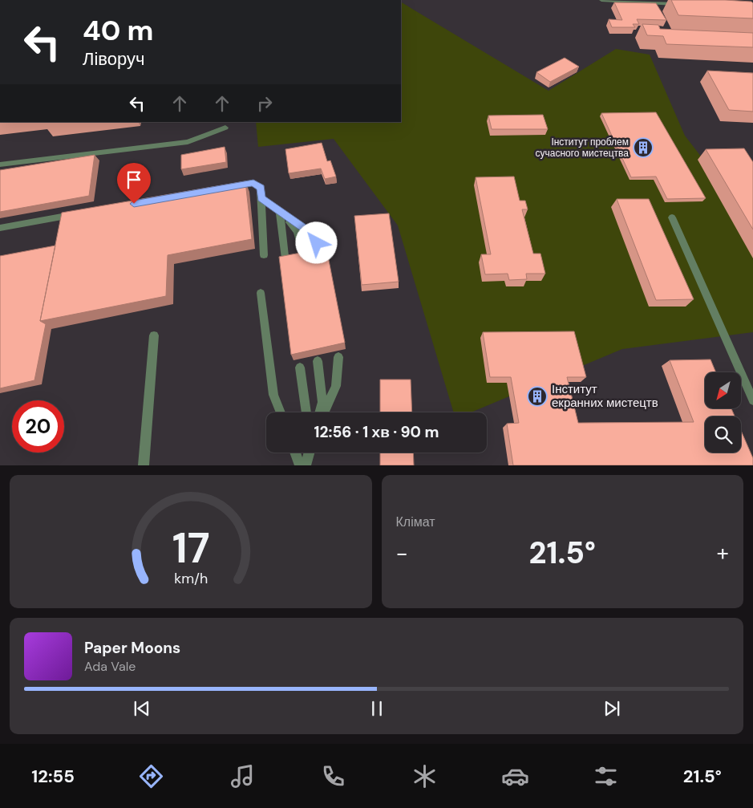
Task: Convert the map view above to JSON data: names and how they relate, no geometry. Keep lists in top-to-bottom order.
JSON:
{
  "places": {
    "building": ["Інститут проблем сучасного мистецтва", "Інститут екранних мистецтв"]
  },
  "north": "bottom left",
  "page": {
    "turn": ["40 m", "Ліворуч"],
    "limit": "20",
    "trip": "12:56 · 1 хв · 90 m",
    "tile": "Клімат",
    "heat": ["−", "21.5°", "+"],
    "song": ["Paper Moons", "Ada Vale"],
    "tabs": ["12:55", "21.5°"],
    "gauge": ["17", "km/h"]
  }
}
